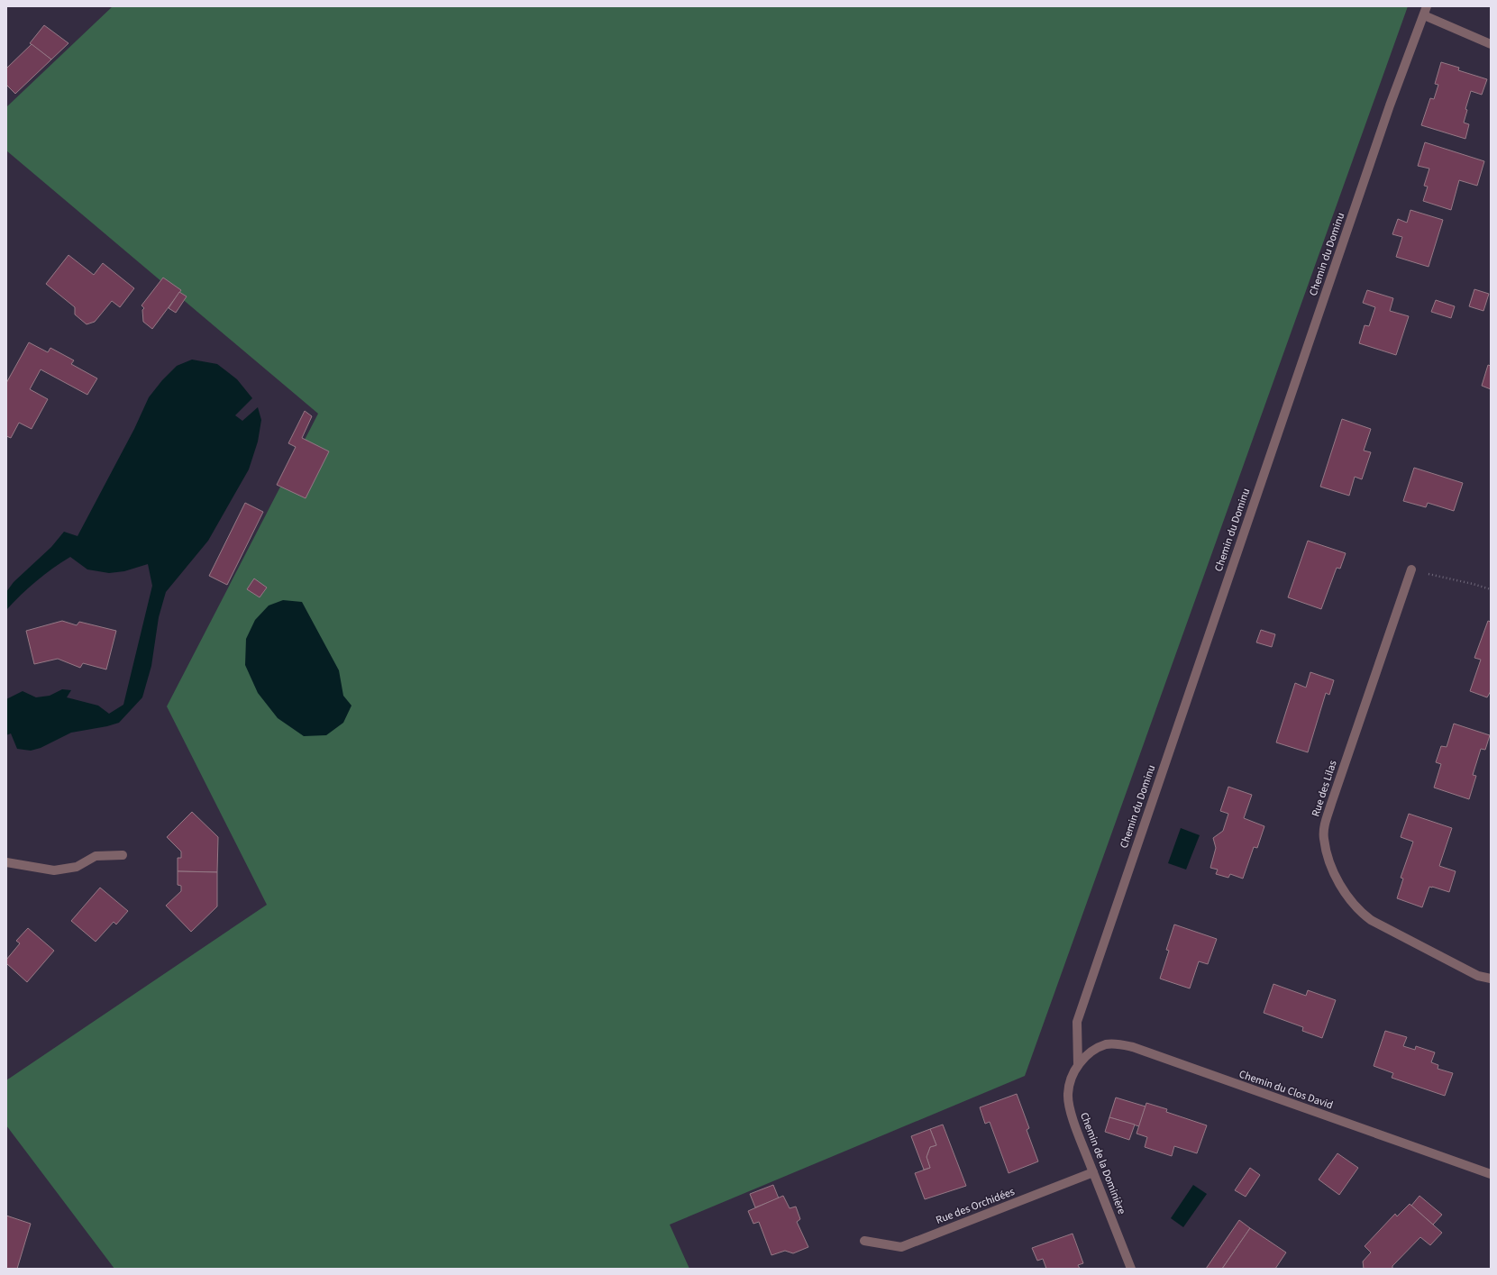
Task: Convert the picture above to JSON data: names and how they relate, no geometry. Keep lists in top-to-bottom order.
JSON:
{
  "streets": {
    "street": [
      "Chemin du Dominu",
      "Rue des Lilas",
      "Chemin du Clos David",
      "Chemin de la Dominière",
      "Rue des Orchidées"
    ]
  },
  "crossings": [
    ["Chemin du Dominu", "Chemin du Clos David"],
    ["Chemin du Dominu", "Chemin de la Dominière"],
    ["Chemin du Clos David", "Chemin de la Dominière"],
    ["Chemin de la Dominière", "Rue des Orchidées"]
  ]
}
